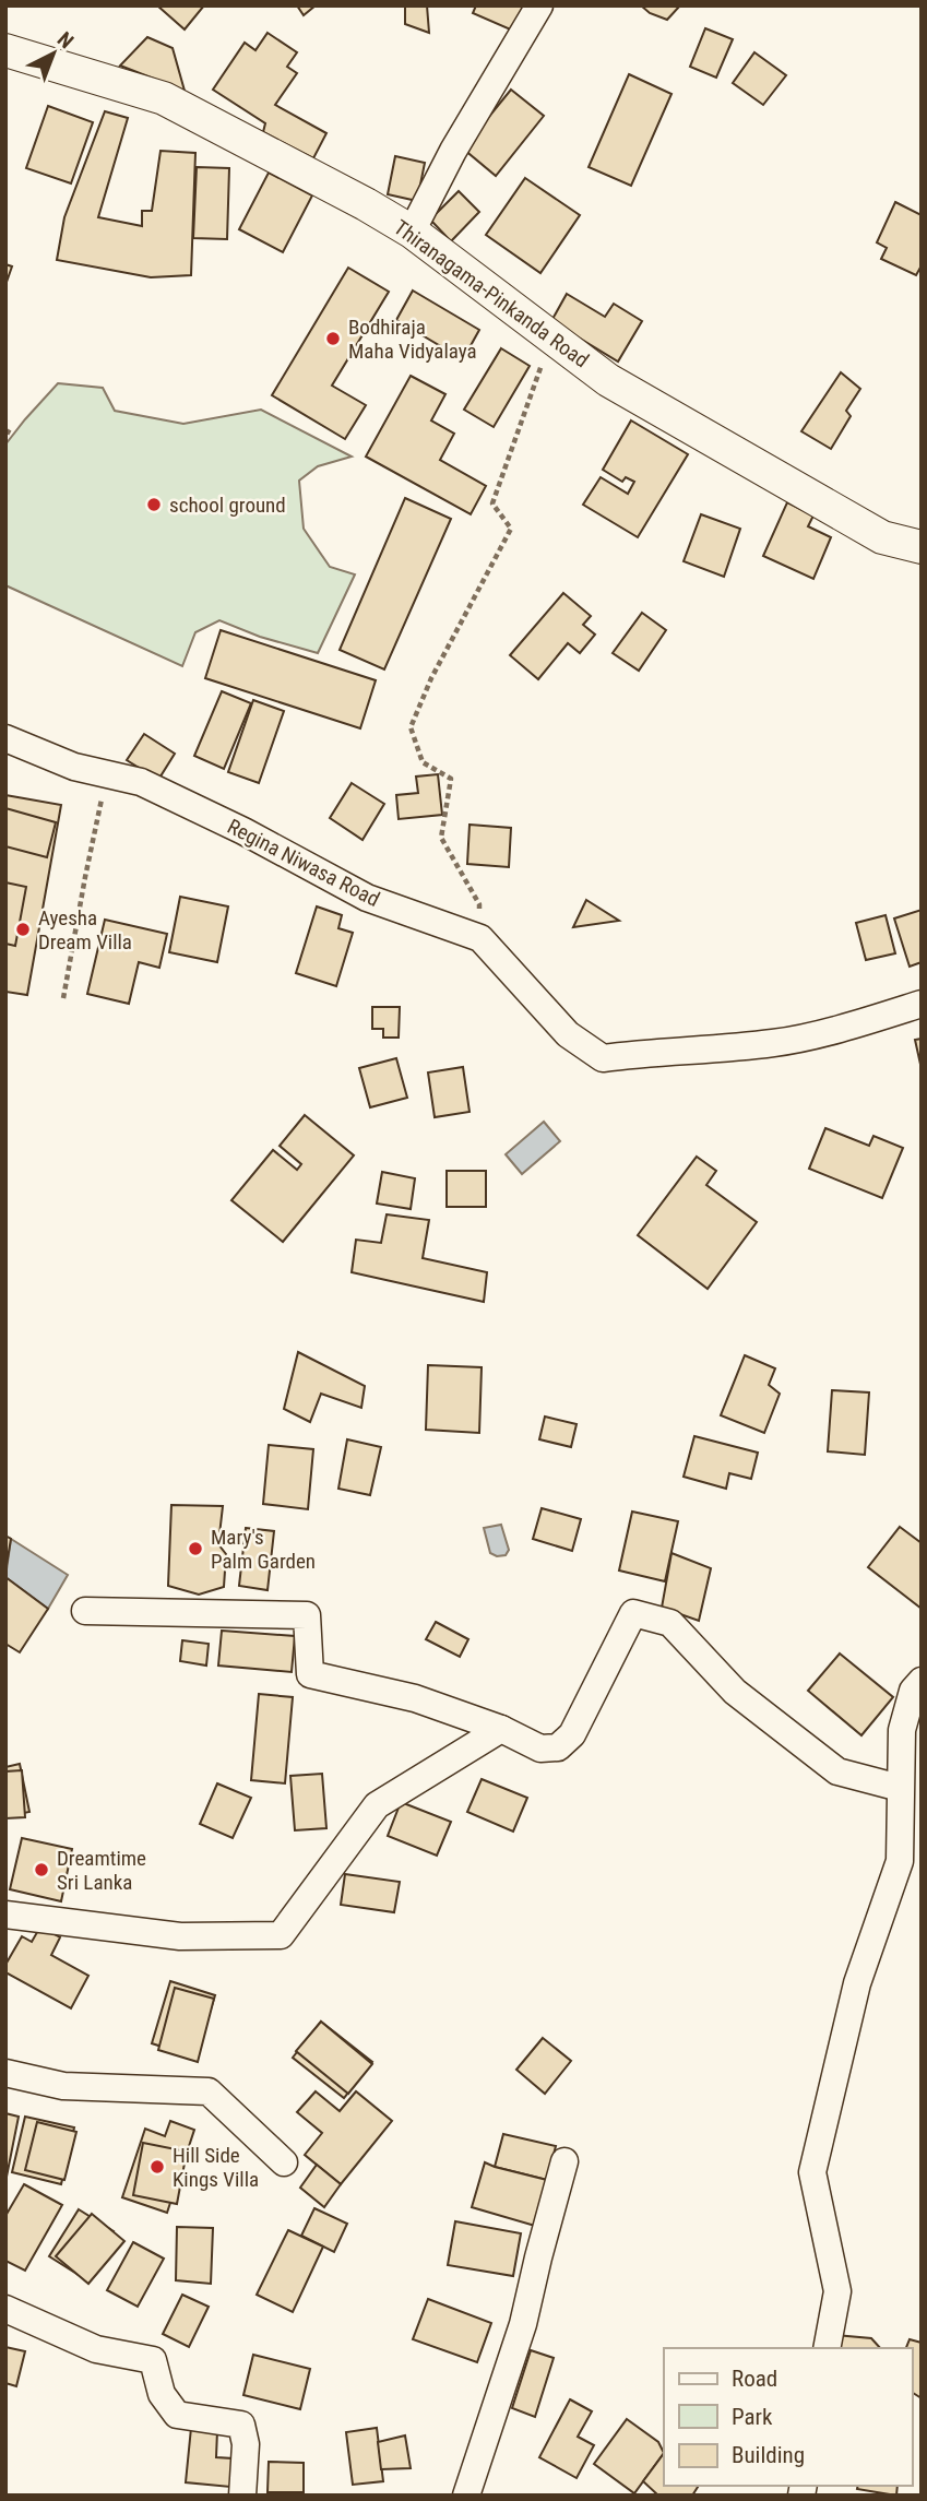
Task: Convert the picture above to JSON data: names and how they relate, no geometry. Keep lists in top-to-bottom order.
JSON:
{
  "streets": {
    "street": ["Thiranagama-Pinkanda Road", "Regina Niwasa Road"]
  },
  "places": [
    "Bodhiraja Maha Vidyalaya",
    "school ground",
    "Ayesha Dream Villa",
    "Mary's Palm Garden",
    "Dreamtime Sri Lanka",
    "Hill Side Kings Villa"
  ],
  "legend": ["Road", "Park", "Building"],
  "north": "top right"
}
